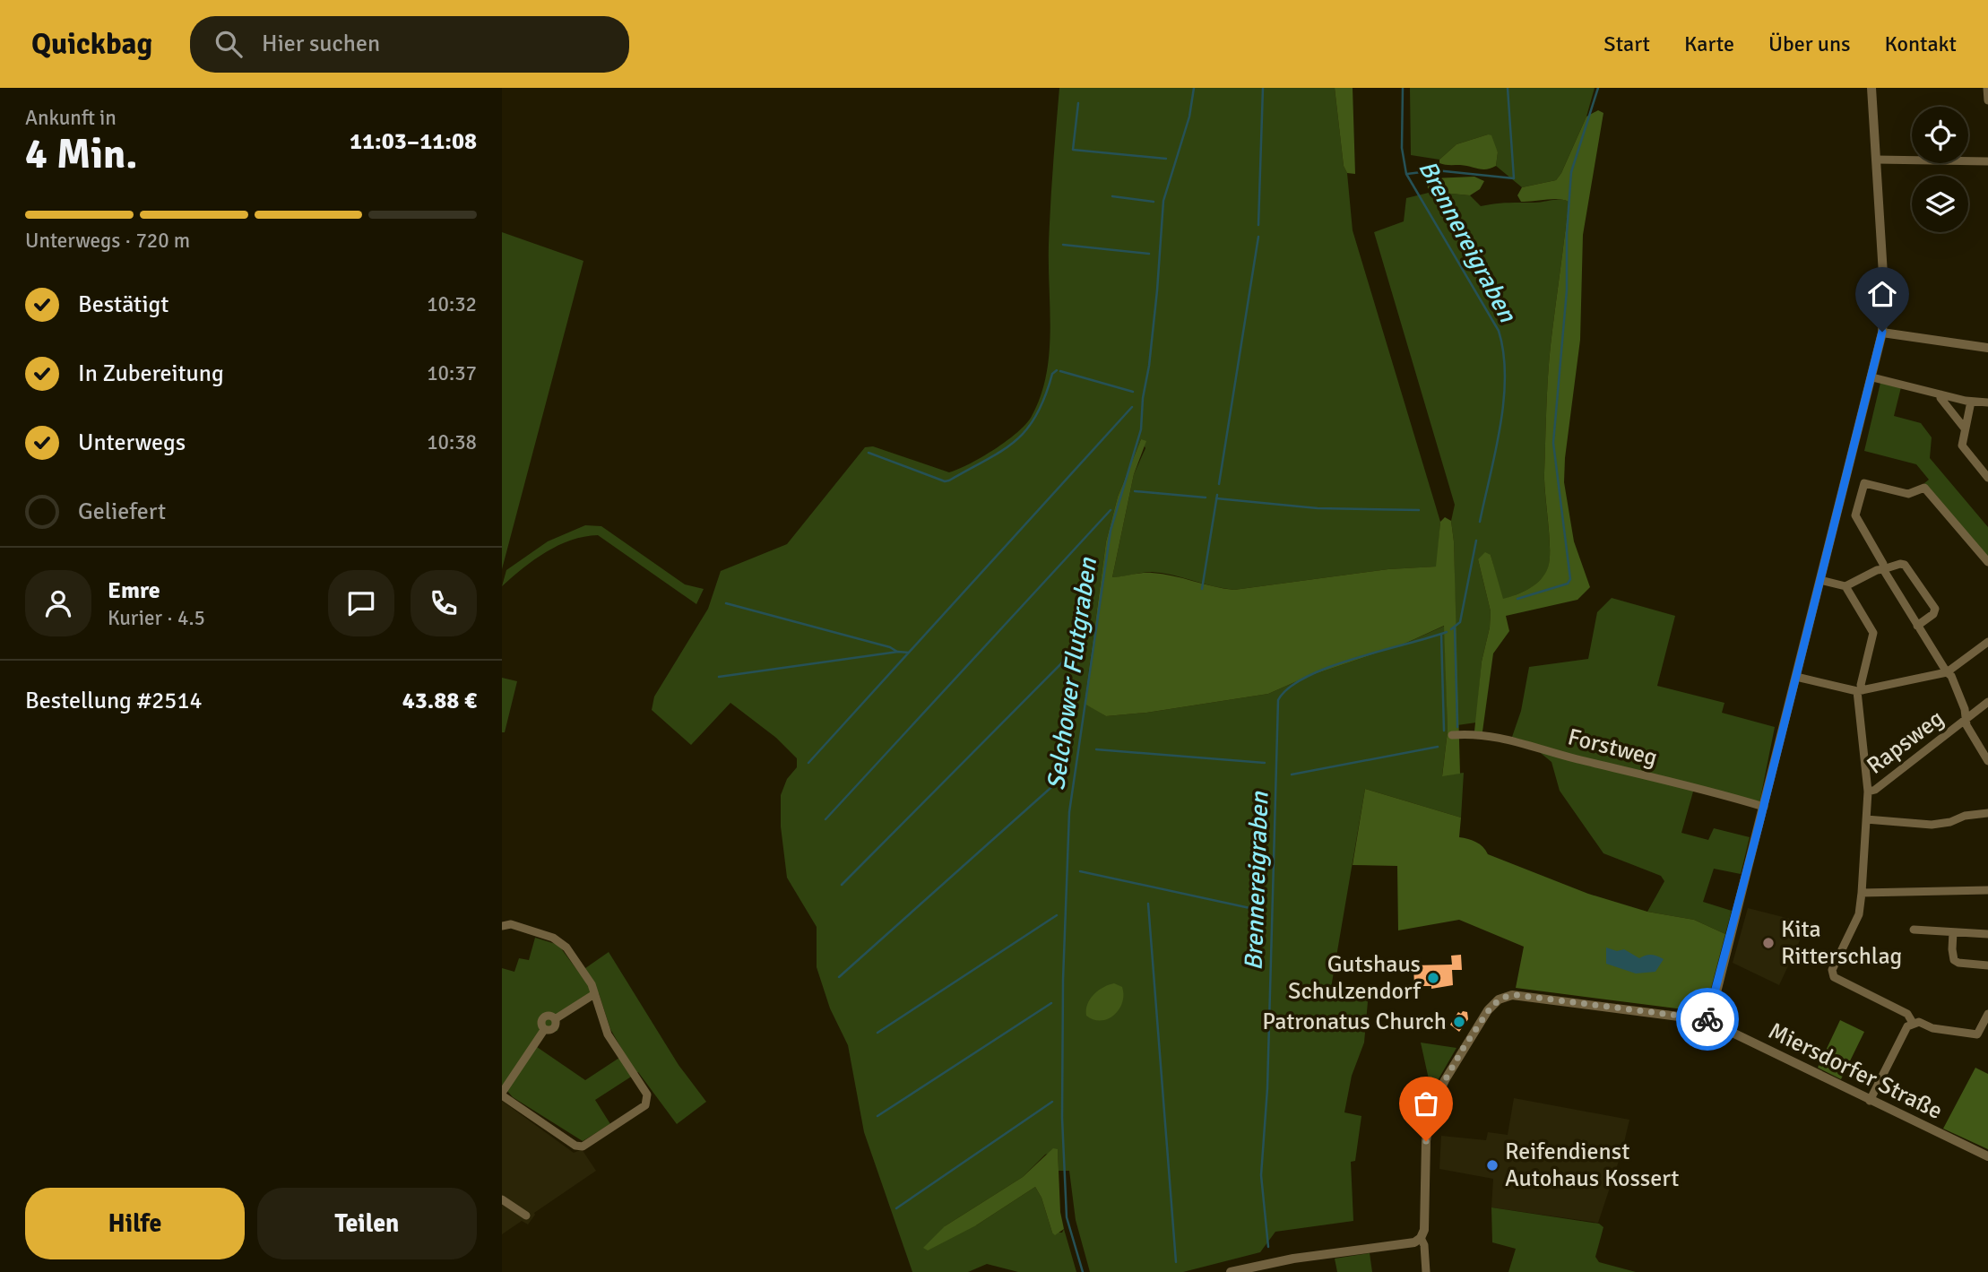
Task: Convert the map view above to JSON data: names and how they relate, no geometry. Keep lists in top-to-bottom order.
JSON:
{
  "streets": {
    "street": ["Rapsweg", "Forstweg", "Miersdorfer Straße"]
  },
  "water": ["Brennereigraben", "Selchower Flutgraben"],
  "places": [
    "Kita Ritterschlag",
    "Gutshaus Schulzendorf",
    "Patronatus Church",
    "Reifendienst Autohaus Kossert"
  ],
  "page": {
    "header": "Quickbag",
    "search": "Hier suchen",
    "nav": [
      "Start",
      "Karte",
      "Über uns",
      "Kontakt"
    ],
    "heading": ["4 Min.", "Ankunft in", "11:03–11:08"],
    "panel": [
      "Emre",
      "Kurier · 4.5",
      "Bestellung #2514",
      "43.88 €"
    ],
    "bar": "Unterwegs · 720 m",
    "list": [
      ["Bestätigt", "10:32"],
      ["In Zubereitung", "10:37"],
      ["Unterwegs", "10:38"],
      "Geliefert"
    ],
    "buttons": ["Hilfe", "Teilen"]
  }
}
